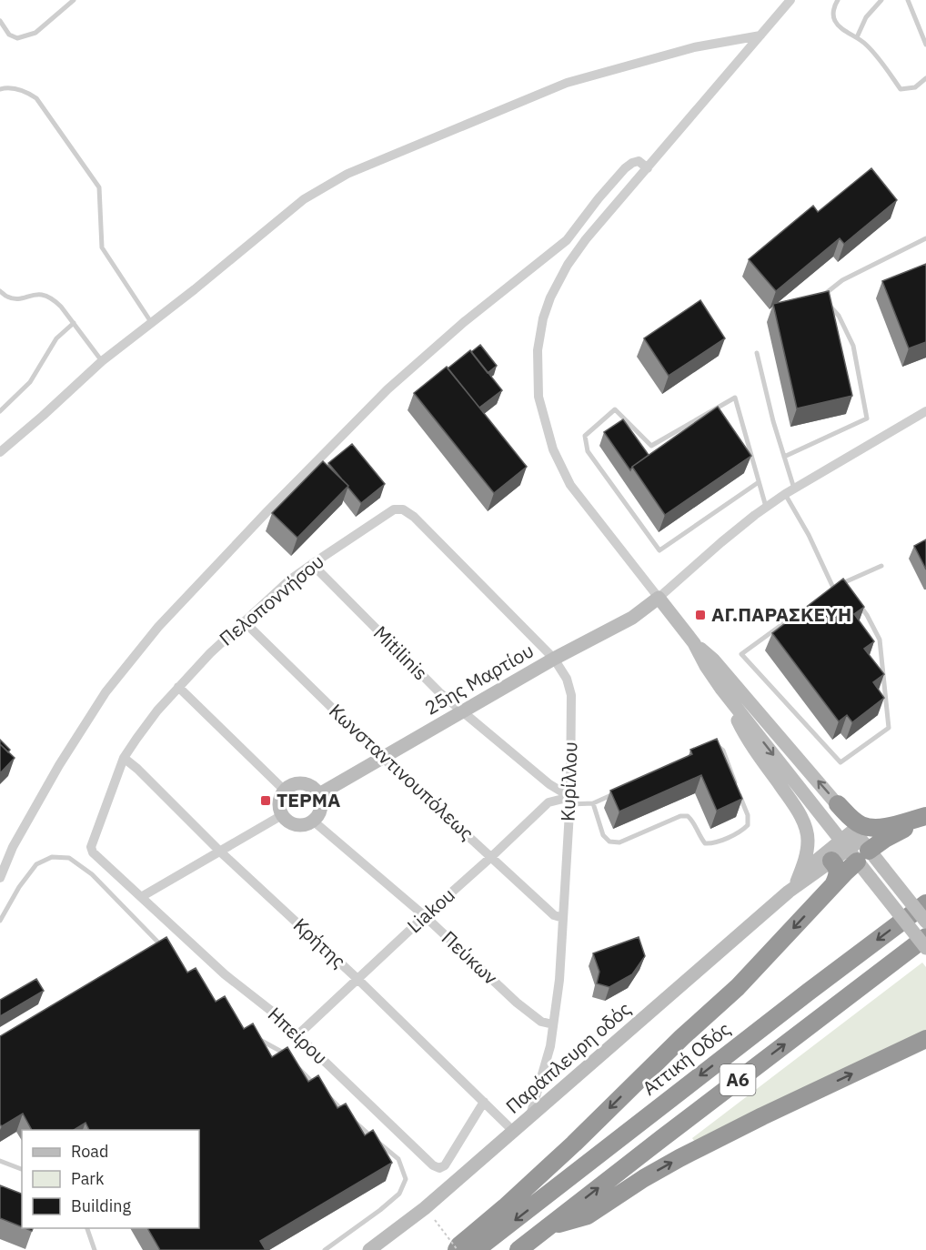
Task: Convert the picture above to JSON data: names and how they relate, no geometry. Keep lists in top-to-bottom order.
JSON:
{
  "streets": {
    "highway": ["Αττική Οδός", "Α6"],
    "street": [
      "Πελοποννήσου",
      "Mitilinis",
      "25ης Μαρτίου",
      "Κωνσταντινουπόλεως",
      "Κυρίλλου",
      "Liakou",
      "Κρήτης",
      "Πεύκων",
      "Ηπείρου",
      "Παράπλευρη οδός"
    ]
  },
  "crossings": [
    ["Πελοποννήσου", "Mitilinis"],
    ["Πελοποννήσου", "Κωνσταντινουπόλεως"],
    ["Πελοποννήσου", "Κυρίλλου"],
    ["Πελοποννήσου", "Κρήτης"],
    ["Πελοποννήσου", "Ηπείρου"],
    ["Mitilinis", "25ης Μαρτίου"],
    ["Mitilinis", "Κυρίλλου"],
    ["Mitilinis", "Liakou"],
    ["25ης Μαρτίου", "Κωνσταντινουπόλεως"],
    ["25ης Μαρτίου", "Κυρίλλου"],
    ["25ης Μαρτίου", "Πεύκων"],
    ["Κωνσταντινουπόλεως", "Κυρίλλου"],
    ["Κωνσταντινουπόλεως", "Liakou"],
    ["Κυρίλλου", "Liakou"],
    ["Κυρίλλου", "Πεύκων"],
    ["Κυρίλλου", "Παράπλευρη οδός"],
    ["Liakou", "Κρήτης"],
    ["Liakou", "Πεύκων"],
    ["Liakou", "Ηπείρου"],
    ["Κρήτης", "Ηπείρου"],
    ["Κρήτης", "Παράπλευρη οδός"]
  ],
  "places": {
    "transit": ["ΑΓ.ΠΑΡΑΣΚΕΥΗ", "ΤΕΡΜΑ"]
  },
  "legend": ["Road", "Park", "Building"]
}
